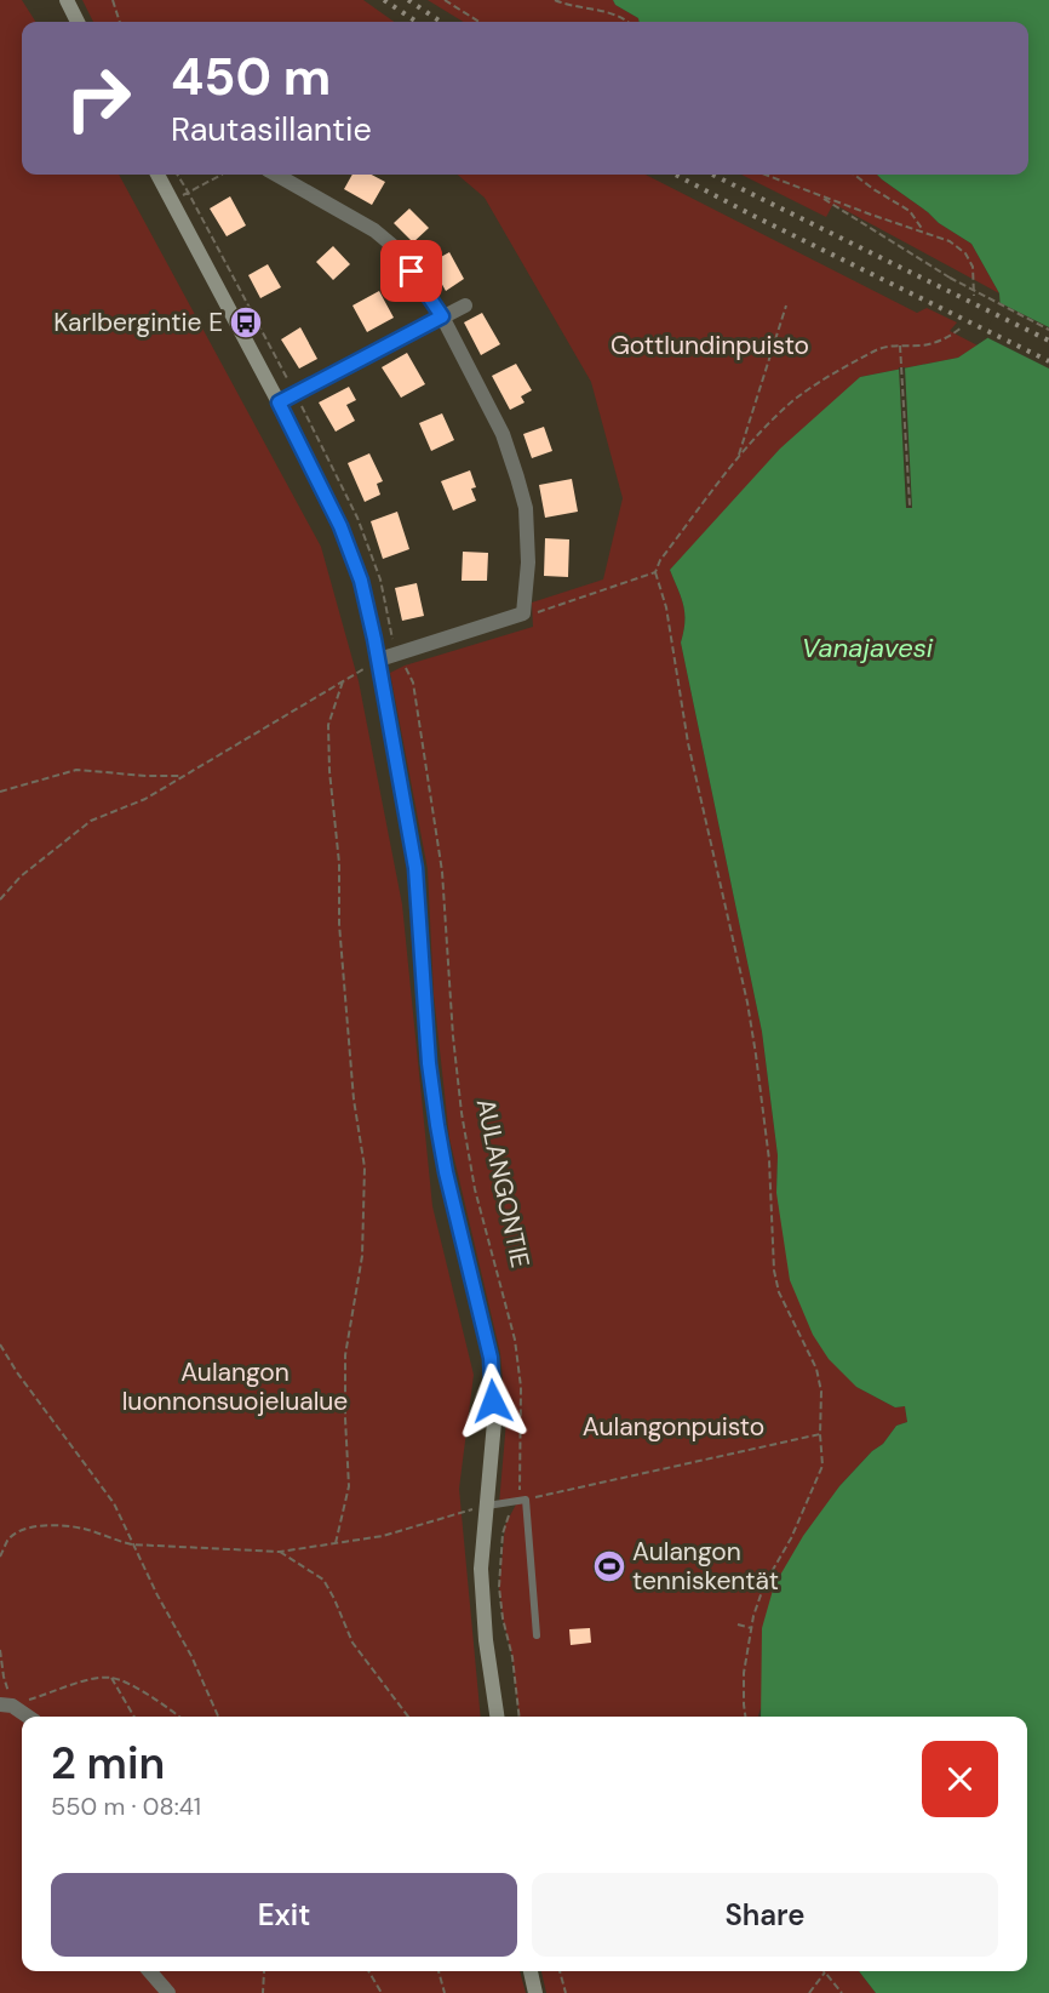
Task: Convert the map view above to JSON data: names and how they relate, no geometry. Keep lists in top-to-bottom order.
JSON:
{
  "streets": {
    "main road": ["AULANGONTIE"]
  },
  "water": ["Vanajavesi"],
  "parks": ["Gottlundinpuisto", "Aulangon luonnonsuojelualue", "Aulangonpuisto"],
  "places": {
    "bus stop": ["Karlbergintie E"],
    "sports": ["Aulangon tenniskentät"]
  },
  "page": {
    "turn": ["450 m", "Rautasillantie"],
    "heading": ["2 min", "550 m · 08:41"],
    "buttons": ["Exit", "Share"]
  }
}
